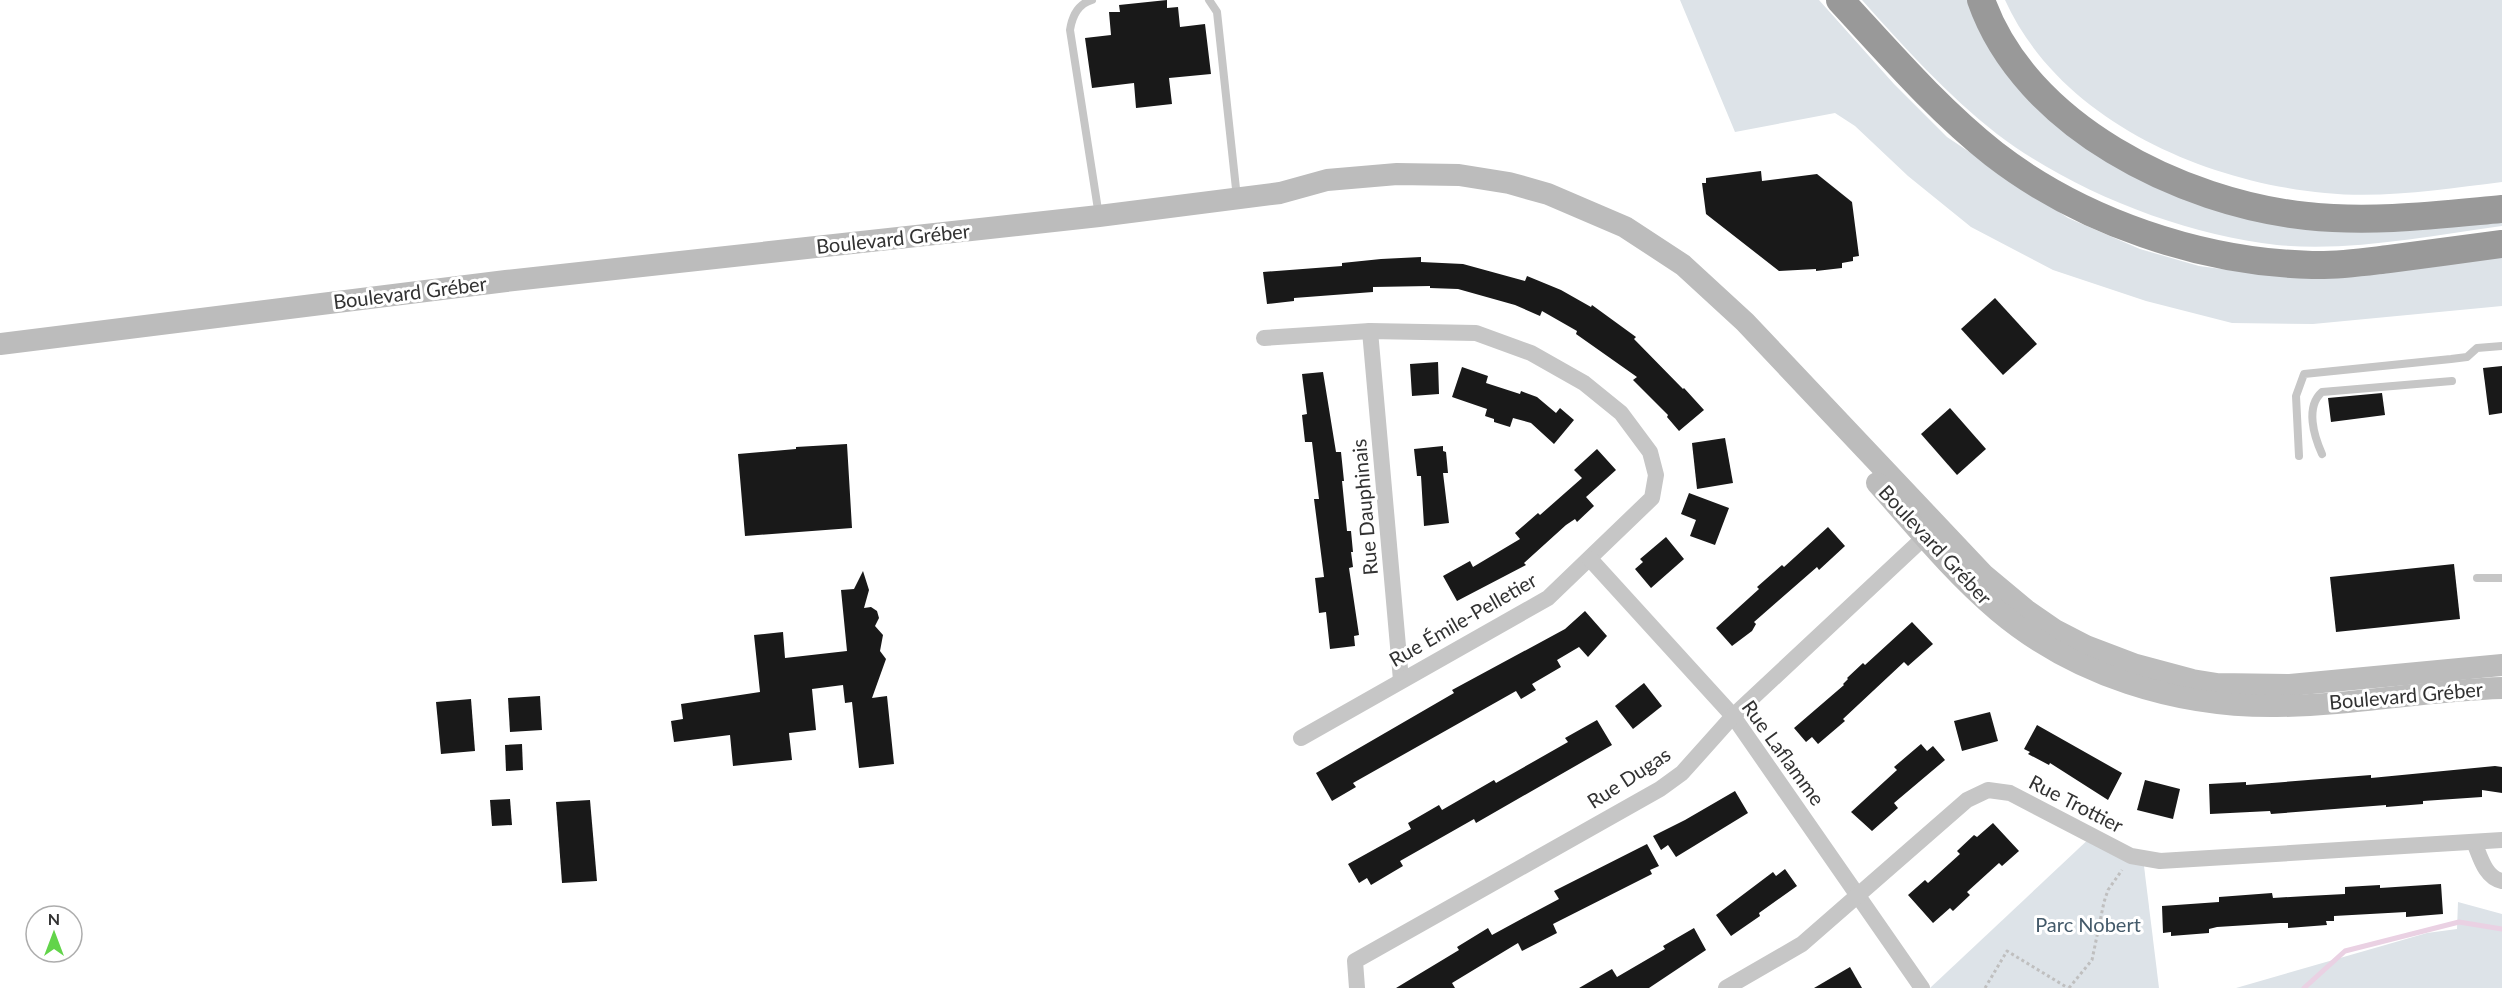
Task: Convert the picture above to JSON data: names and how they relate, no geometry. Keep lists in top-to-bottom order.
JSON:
{
  "streets": {
    "street": [
      "Boulevard Gréber",
      "Rue Dauphinais",
      "Rue Émile-Pelletier",
      "Rue Laflamme",
      "Rue Dugas",
      "Rue Trottier"
    ]
  },
  "crossings": [
    ["Boulevard Gréber", "Rue Dugas"],
    ["Rue Dauphinais", "Rue Émile-Pelletier"],
    ["Rue Émile-Pelletier", "Rue Laflamme"],
    ["Rue Laflamme", "Rue Dugas"],
    ["Rue Laflamme", "Rue Trottier"]
  ],
  "parks": ["Parc Nobert"],
  "north": "top"
}
